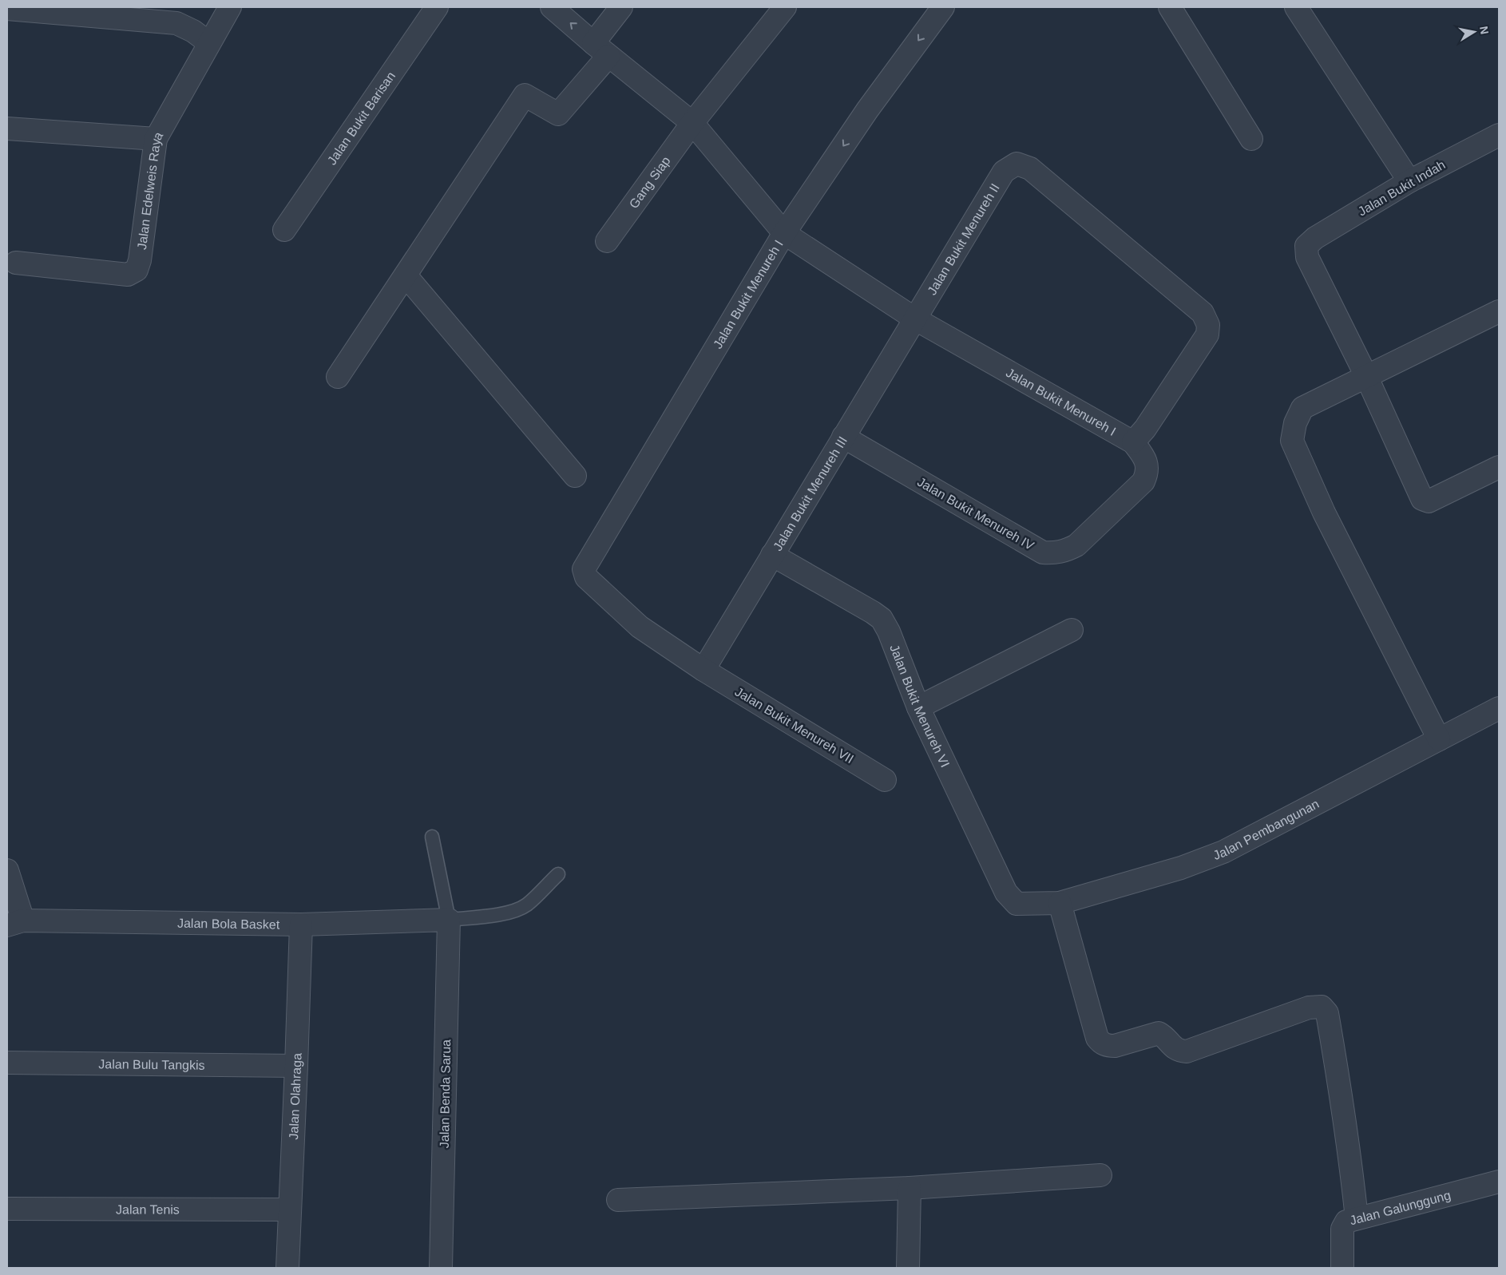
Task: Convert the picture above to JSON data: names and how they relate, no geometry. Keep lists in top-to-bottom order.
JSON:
{
  "streets": {
    "street": [
      "Jalan Bukit Barisan",
      "Gang Siap",
      "Jalan Bukit Indah",
      "Jalan Edelweis Raya",
      "Jalan Bukit Menureh II",
      "Jalan Bukit Menureh I",
      "Jalan Bukit Menureh III",
      "Jalan Bukit Menureh IV",
      "Jalan Bukit Menureh VI",
      "Jalan Bukit Menureh VII",
      "Jalan Pembangunan",
      "Jalan Bola Basket",
      "Jalan Bulu Tangkis",
      "Jalan Benda Sarua",
      "Jalan Olahraga",
      "Jalan Galunggung",
      "Jalan Tenis"
    ]
  },
  "crossings": [
    ["Jalan Bukit Menureh II", "Jalan Bukit Menureh I"],
    ["Jalan Bukit Menureh II", "Jalan Bukit Menureh III"],
    ["Jalan Bukit Menureh II", "Jalan Bukit Menureh IV"],
    ["Jalan Bukit Menureh I", "Jalan Bukit Menureh III"],
    ["Jalan Bukit Menureh I", "Jalan Bukit Menureh IV"],
    ["Jalan Bukit Menureh I", "Jalan Bukit Menureh VII"],
    ["Jalan Bukit Menureh III", "Jalan Bukit Menureh IV"],
    ["Jalan Bukit Menureh III", "Jalan Bukit Menureh VI"],
    ["Jalan Bukit Menureh III", "Jalan Bukit Menureh VII"],
    ["Jalan Bukit Menureh VI", "Jalan Pembangunan"],
    ["Jalan Bola Basket", "Jalan Benda Sarua"],
    ["Jalan Bola Basket", "Jalan Olahraga"],
    ["Jalan Bulu Tangkis", "Jalan Olahraga"],
    ["Jalan Olahraga", "Jalan Tenis"]
  ],
  "north": "right"
}
